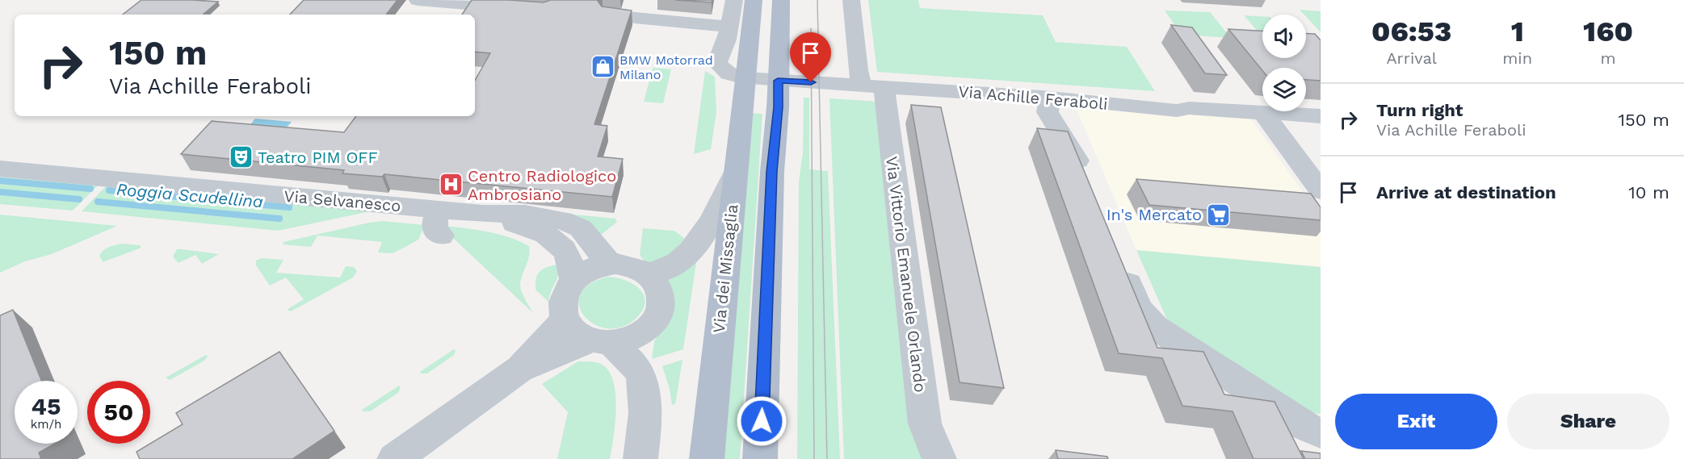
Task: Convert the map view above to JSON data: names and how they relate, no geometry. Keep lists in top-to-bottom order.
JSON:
{
  "streets": {
    "main road": ["Via dei Missaglia"],
    "street": ["Via Achille Feraboli", "Via Selvanesco", "Via Vittorio Emanuele Orlando"]
  },
  "crossings": [
    ["Via Achille Feraboli", "Via dei Missaglia"],
    ["Via Achille Feraboli", "Via Vittorio Emanuele Orlando"]
  ],
  "water": ["Roggia Scudellina"],
  "places": {
    "shop": ["BMW Motorrad Milano"],
    "theatre": ["Teatro PIM OFF"],
    "hospital": ["Centro Radiologico Ambrosiano"],
    "supermarket": ["In's Mercato"]
  },
  "page": {
    "eta": [
      "06:53",
      "Arrival",
      "1",
      "min",
      "160",
      "m"
    ],
    "turn": ["150 m", "Via Achille Feraboli"],
    "list": [
      {
        "name": "Turn right",
        "note": "Via Achille Feraboli",
        "value": "150 m"
      },
      {
        "name": "Arrive at destination",
        "value": "10 m"
      }
    ],
    "speed": "45 km/h",
    "limit": "50",
    "buttons": ["Exit", "Share"]
  }
}
